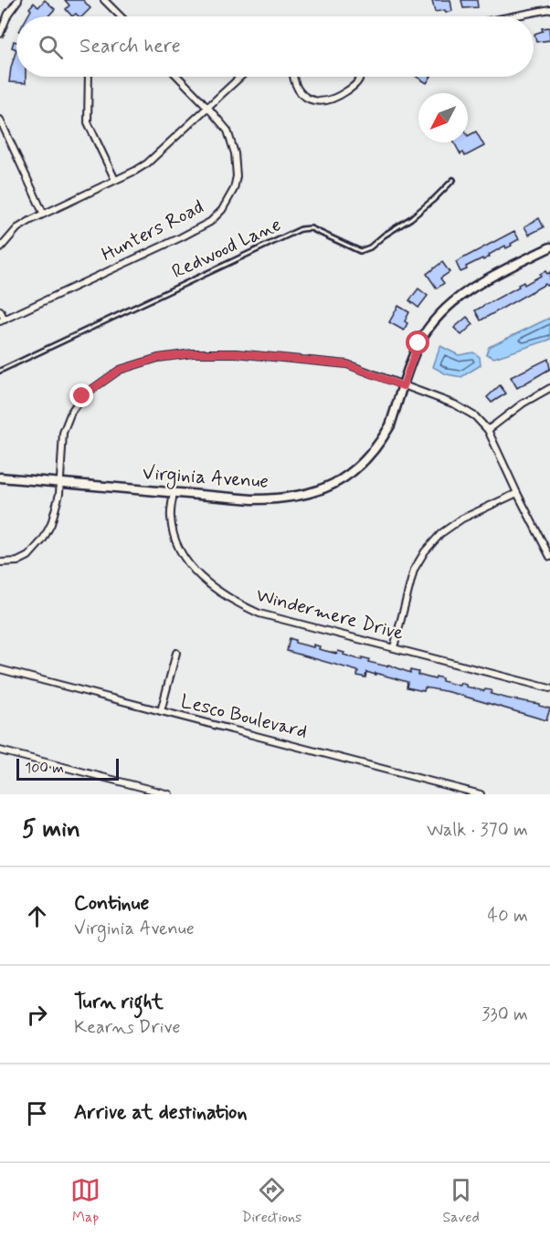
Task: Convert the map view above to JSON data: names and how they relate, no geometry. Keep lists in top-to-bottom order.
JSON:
{
  "streets": {
    "street": [
      "Hunters Road",
      "Virginia Avenue",
      "Windermere Drive",
      "Lesco Boulevard"
    ],
    "lane": ["Redwood Lane"]
  },
  "crossings": [
    ["Virginia Avenue", "Windermere Drive"]
  ],
  "scale_bar": "100 m",
  "north": "bottom left",
  "page": {
    "search": "Search here",
    "scale": "100 m",
    "heading": ["5 min", "Walk · 370 m"],
    "list": [
      ["Continue", "Virginia Avenue", "40 m"],
      ["Turn right", "Kearns Drive", "330 m"],
      "Arrive at destination"
    ],
    "nav": ["Map", "Directions", "Saved"]
  }
}
